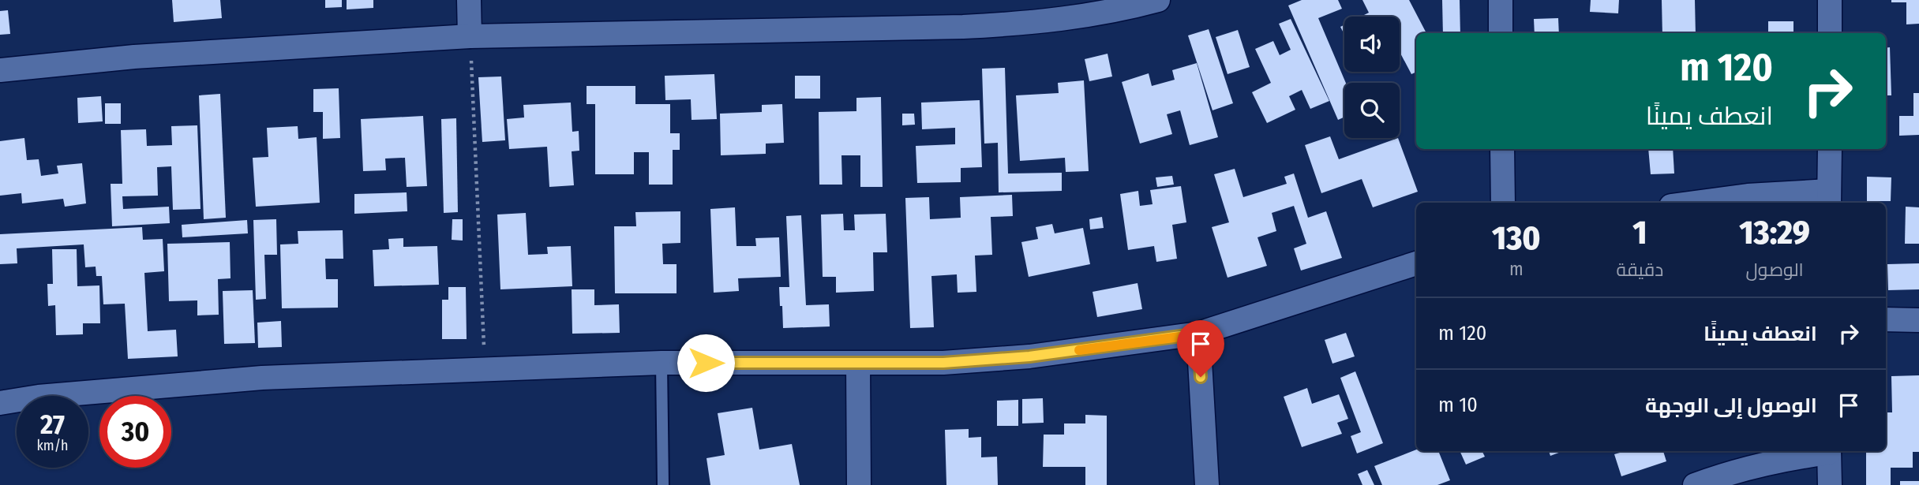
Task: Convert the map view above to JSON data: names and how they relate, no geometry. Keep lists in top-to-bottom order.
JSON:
{
  "page": {
    "turn": ["120 m", "انعطف يمينًا"],
    "eta": [
      "13:29",
      "الوصول",
      "1",
      "دقيقة",
      "130",
      "m"
    ],
    "list": [
      {
        "name": "انعطف يمينًا",
        "value": "120 m"
      },
      {
        "name": "الوصول إلى الوجهة",
        "value": "10 m"
      }
    ],
    "speed": "27 km/h",
    "limit": "30"
  }
}
